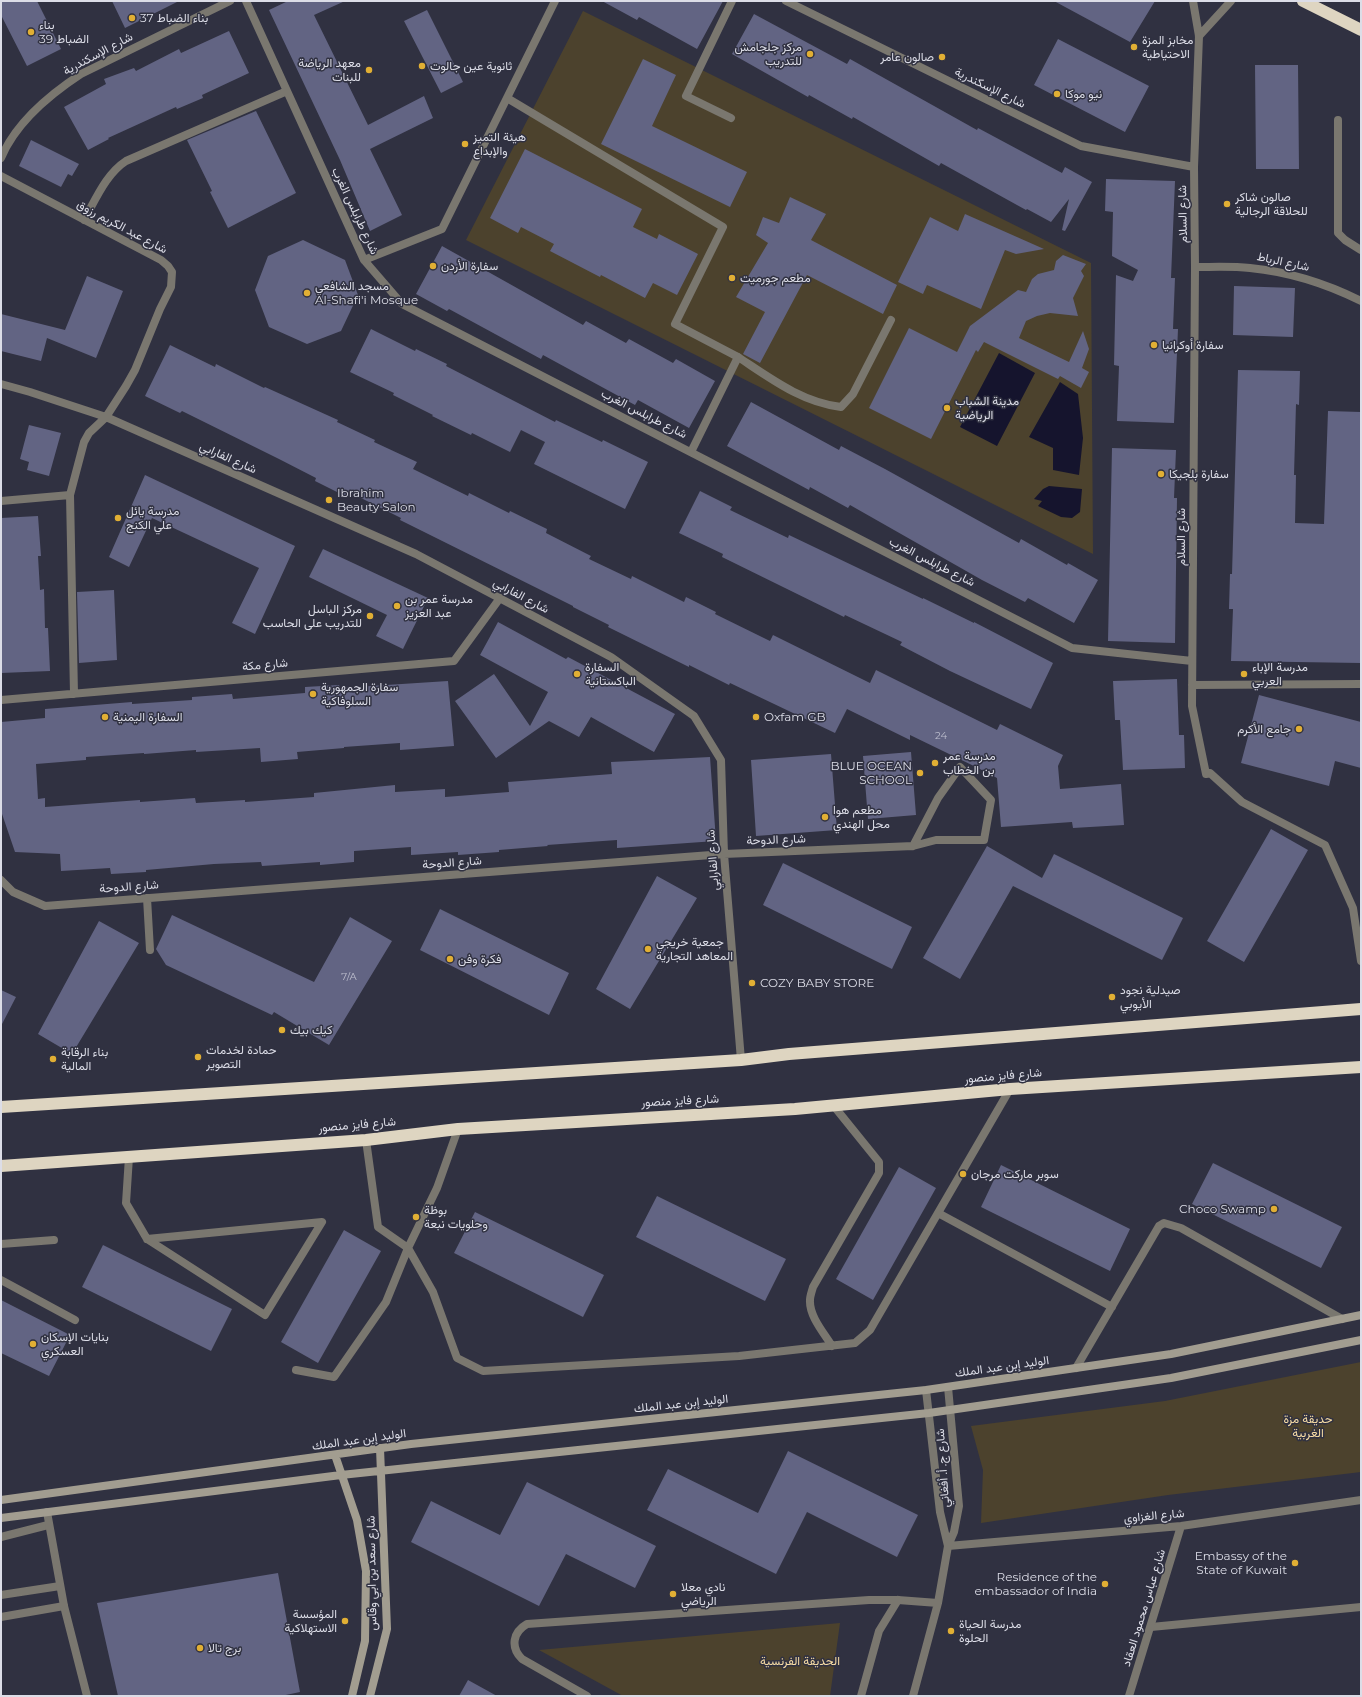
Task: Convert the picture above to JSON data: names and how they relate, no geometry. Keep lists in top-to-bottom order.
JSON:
{
  "streets": {
    "highway": ["شارع فايز منصور"],
    "main road": ["الوليد إبن عبد الملك", "شارع سعد بن ابي وقاس"],
    "street": [
      "شارع الإسكندرية",
      "شارع طرابلس الغرب",
      "شارع السلام",
      "شارع عبد الكريم رزوق",
      "شارع الرباط",
      "شارع الفارابي",
      "شارع مكة",
      "شارع الدوحة",
      "شارع ج. أ. أفغاني",
      "شارع الغزاوي",
      "شارع عباس محمود العقاد"
    ]
  },
  "crossings": [
    ["شارع الإسكندرية", "شارع السلام"],
    ["شارع طرابلس الغرب", "شارع السلام"],
    ["شارع السلام", "شارع الرباط"],
    ["شارع عبد الكريم رزوق", "شارع الفارابي"],
    ["شارع عبد الكريم رزوق", "شارع مكة"],
    ["شارع الفارابي", "شارع مكة"],
    ["شارع الفارابي", "شارع الدوحة"],
    ["الوليد إبن عبد الملك", "شارع ج. أ. أفغاني"],
    ["الوليد إبن عبد الملك", "شارع سعد بن ابي وقاس"],
    ["شارع ج. أ. أفغاني", "شارع الغزاوي"],
    ["شارع الغزاوي", "شارع عباس محمود العقاد"]
  ],
  "parks": ["حديقة مزة الغربية", "الحديقة الفرنسية"],
  "places": [
    "بناء الضباط 37",
    "بناء الضباط 39",
    "مخابز المزة الاحتياطية",
    "مركز جلجامش للتدريب",
    "صالون عامر",
    "ثانوية عين جالوت",
    "معهد الرياضة للبنات",
    "نيو موكا",
    "هيئة التميز والإبداع",
    "صالون شاكر للحلاقة الرجالية",
    "سفارة الأردن",
    "مطعم جورميت",
    "مسجد الشافعي Al-Shafi'i Mosque",
    "سفارة أوكرانيا",
    "مدينة الشباب الرياضية",
    "سفارة بلجيكا",
    "Ibrahim Beauty Salon",
    "مدرسة يائل علي الكنج",
    "مدرسة عمر بن عبد العزيز",
    "مركز الباسل للتدريب على الحاسب",
    "السفارة الباكستانية",
    "مدرسة الإباء العربي",
    "سفارة الجمهورية السلوفاكية",
    "السفارة اليمنية",
    "Oxfam GB",
    "جامع الأكرم",
    "مدرسة عمر بن الخطاب",
    "BLUE OCEAN SCHOOL",
    "مطعم هوا محل الهندي",
    "جمعية خريجي المعاهد التجارية",
    "فكرة وفن",
    "COZY BABY STORE",
    "صيدلية نجود الأيوبي",
    "كيك بيك",
    "حمادة لخدمات التصوير",
    "بناء الرقابة المالية",
    "سوبر ماركت مرجان",
    "Choco Swamp",
    "بوظة وحلويات نبعة",
    "بنايات الإسكان العسكري",
    "Embassy of the State of Kuwait",
    "Residence of the embassador of India",
    "نادي معلا الرياضي",
    "المؤسسة الاستهلاكية",
    "مدرسة الحياة الحلوة",
    "برج تالا"
  ],
  "house_numbers": ["24", "7/A"]
}
